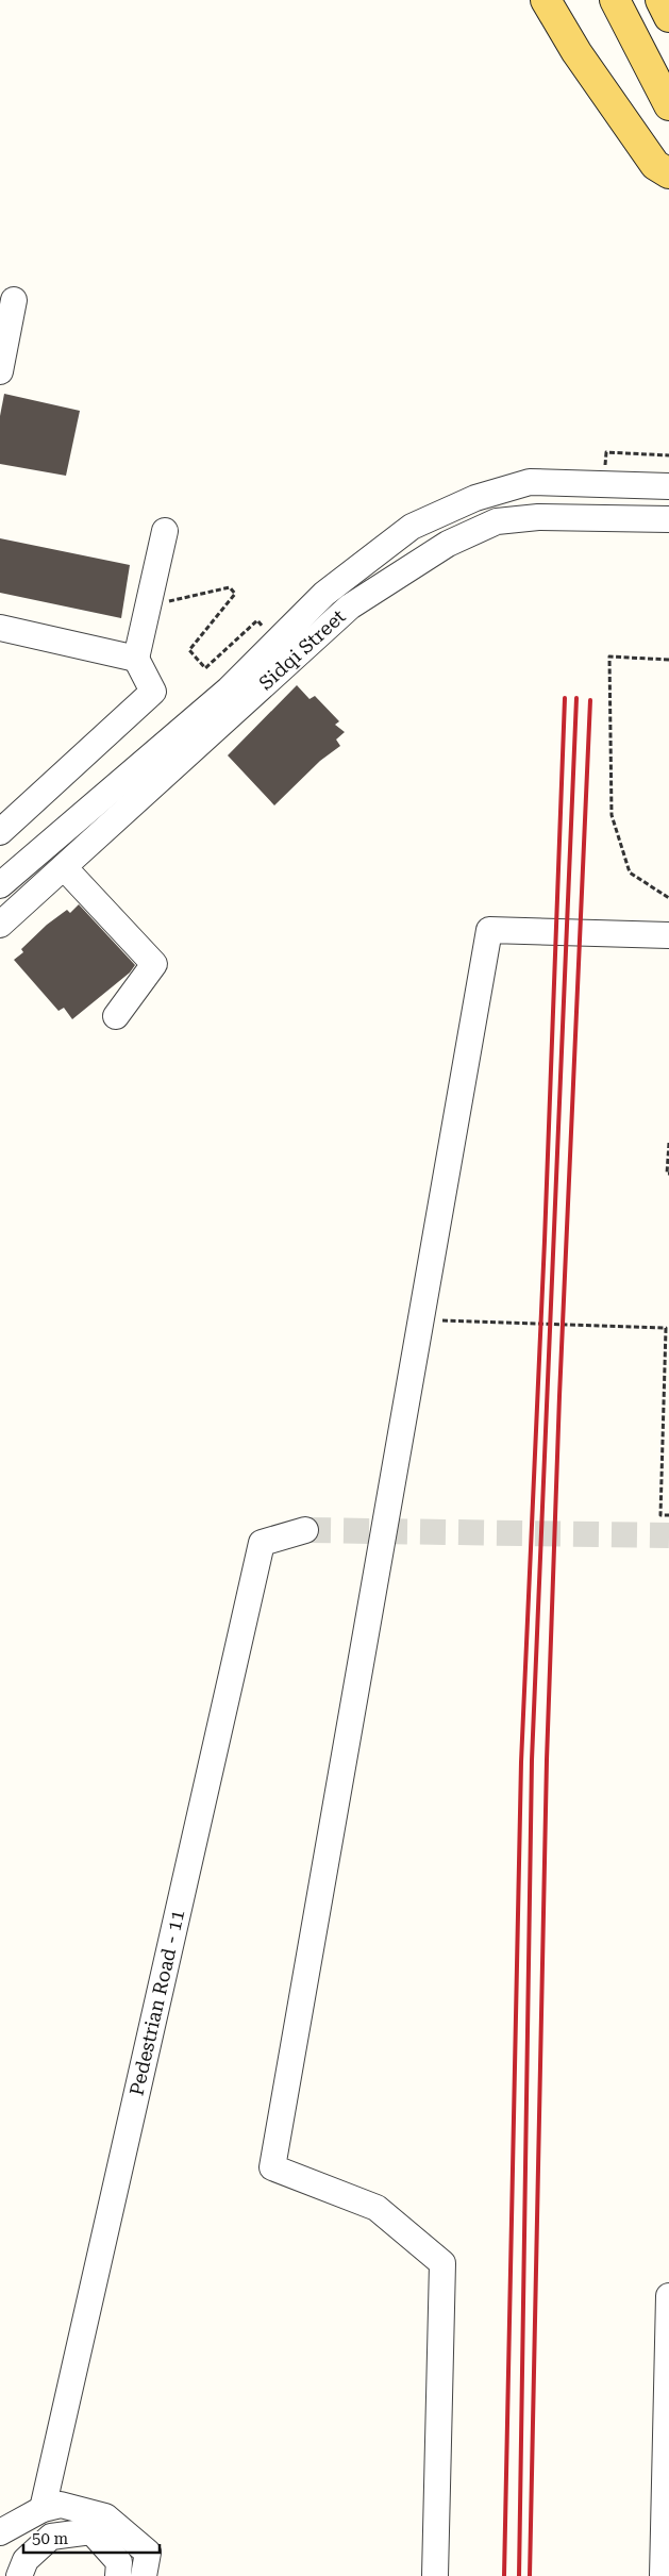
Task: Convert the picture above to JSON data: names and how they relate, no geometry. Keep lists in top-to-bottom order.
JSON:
{
  "streets": {
    "street": ["Sidqi Street", "Pedestrian Road - 11"]
  },
  "scale_bar": "50 m"
}
